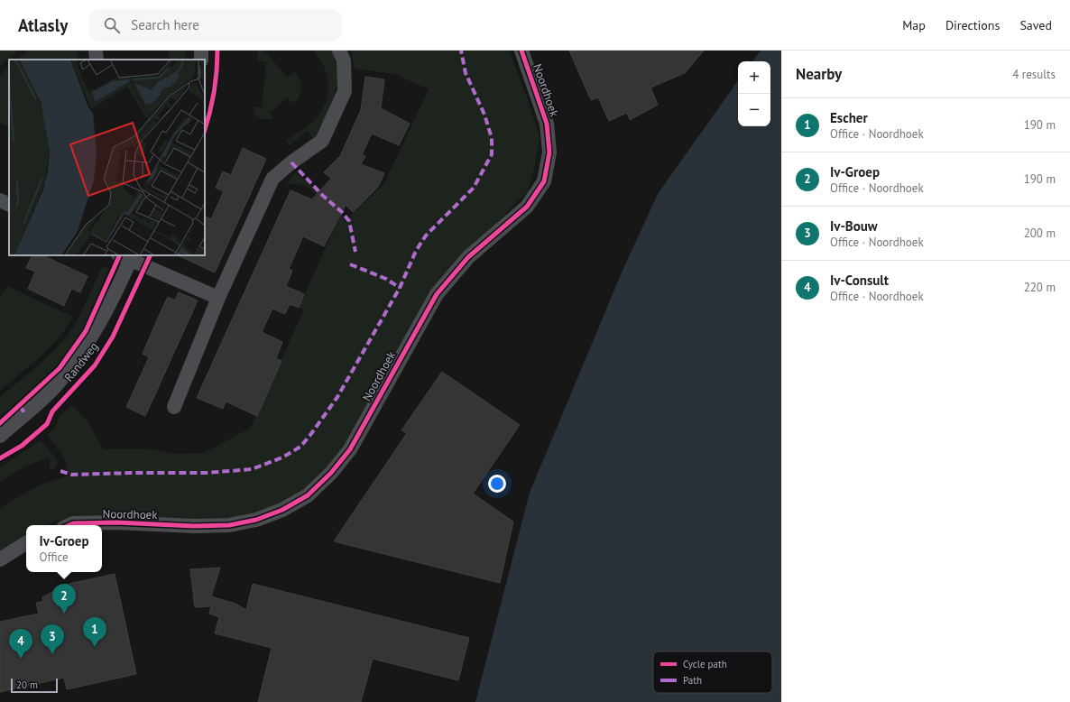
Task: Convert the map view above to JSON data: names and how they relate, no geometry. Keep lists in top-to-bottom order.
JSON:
{
  "streets": {
    "street": ["Noordhoek", "Randweg"]
  },
  "legend": ["Cycle path", "Path"],
  "scale_bar": "20 m",
  "page": {
    "header": "Atlasly",
    "search": "Search here",
    "nav": ["Map", "Directions", "Saved"],
    "heading": ["Nearby", "4 results"],
    "map_buttons": ["+", "−"],
    "list": [
      {
        "mark": "1",
        "name": "Escher",
        "note": "Office · Noordhoek",
        "value": "190 m"
      },
      {
        "mark": "2",
        "name": "Iv-Groep",
        "note": "Office · Noordhoek",
        "value": "190 m"
      },
      {
        "mark": "3",
        "name": "Iv-Bouw",
        "note": "Office · Noordhoek",
        "value": "200 m"
      },
      {
        "mark": "4",
        "name": "Iv-Consult",
        "note": "Office · Noordhoek",
        "value": "220 m"
      }
    ],
    "popup": ["Iv-Groep", "Office"],
    "pins": [
      "2",
      "1",
      "3",
      "4"
    ],
    "scale": "20 m"
  }
}
